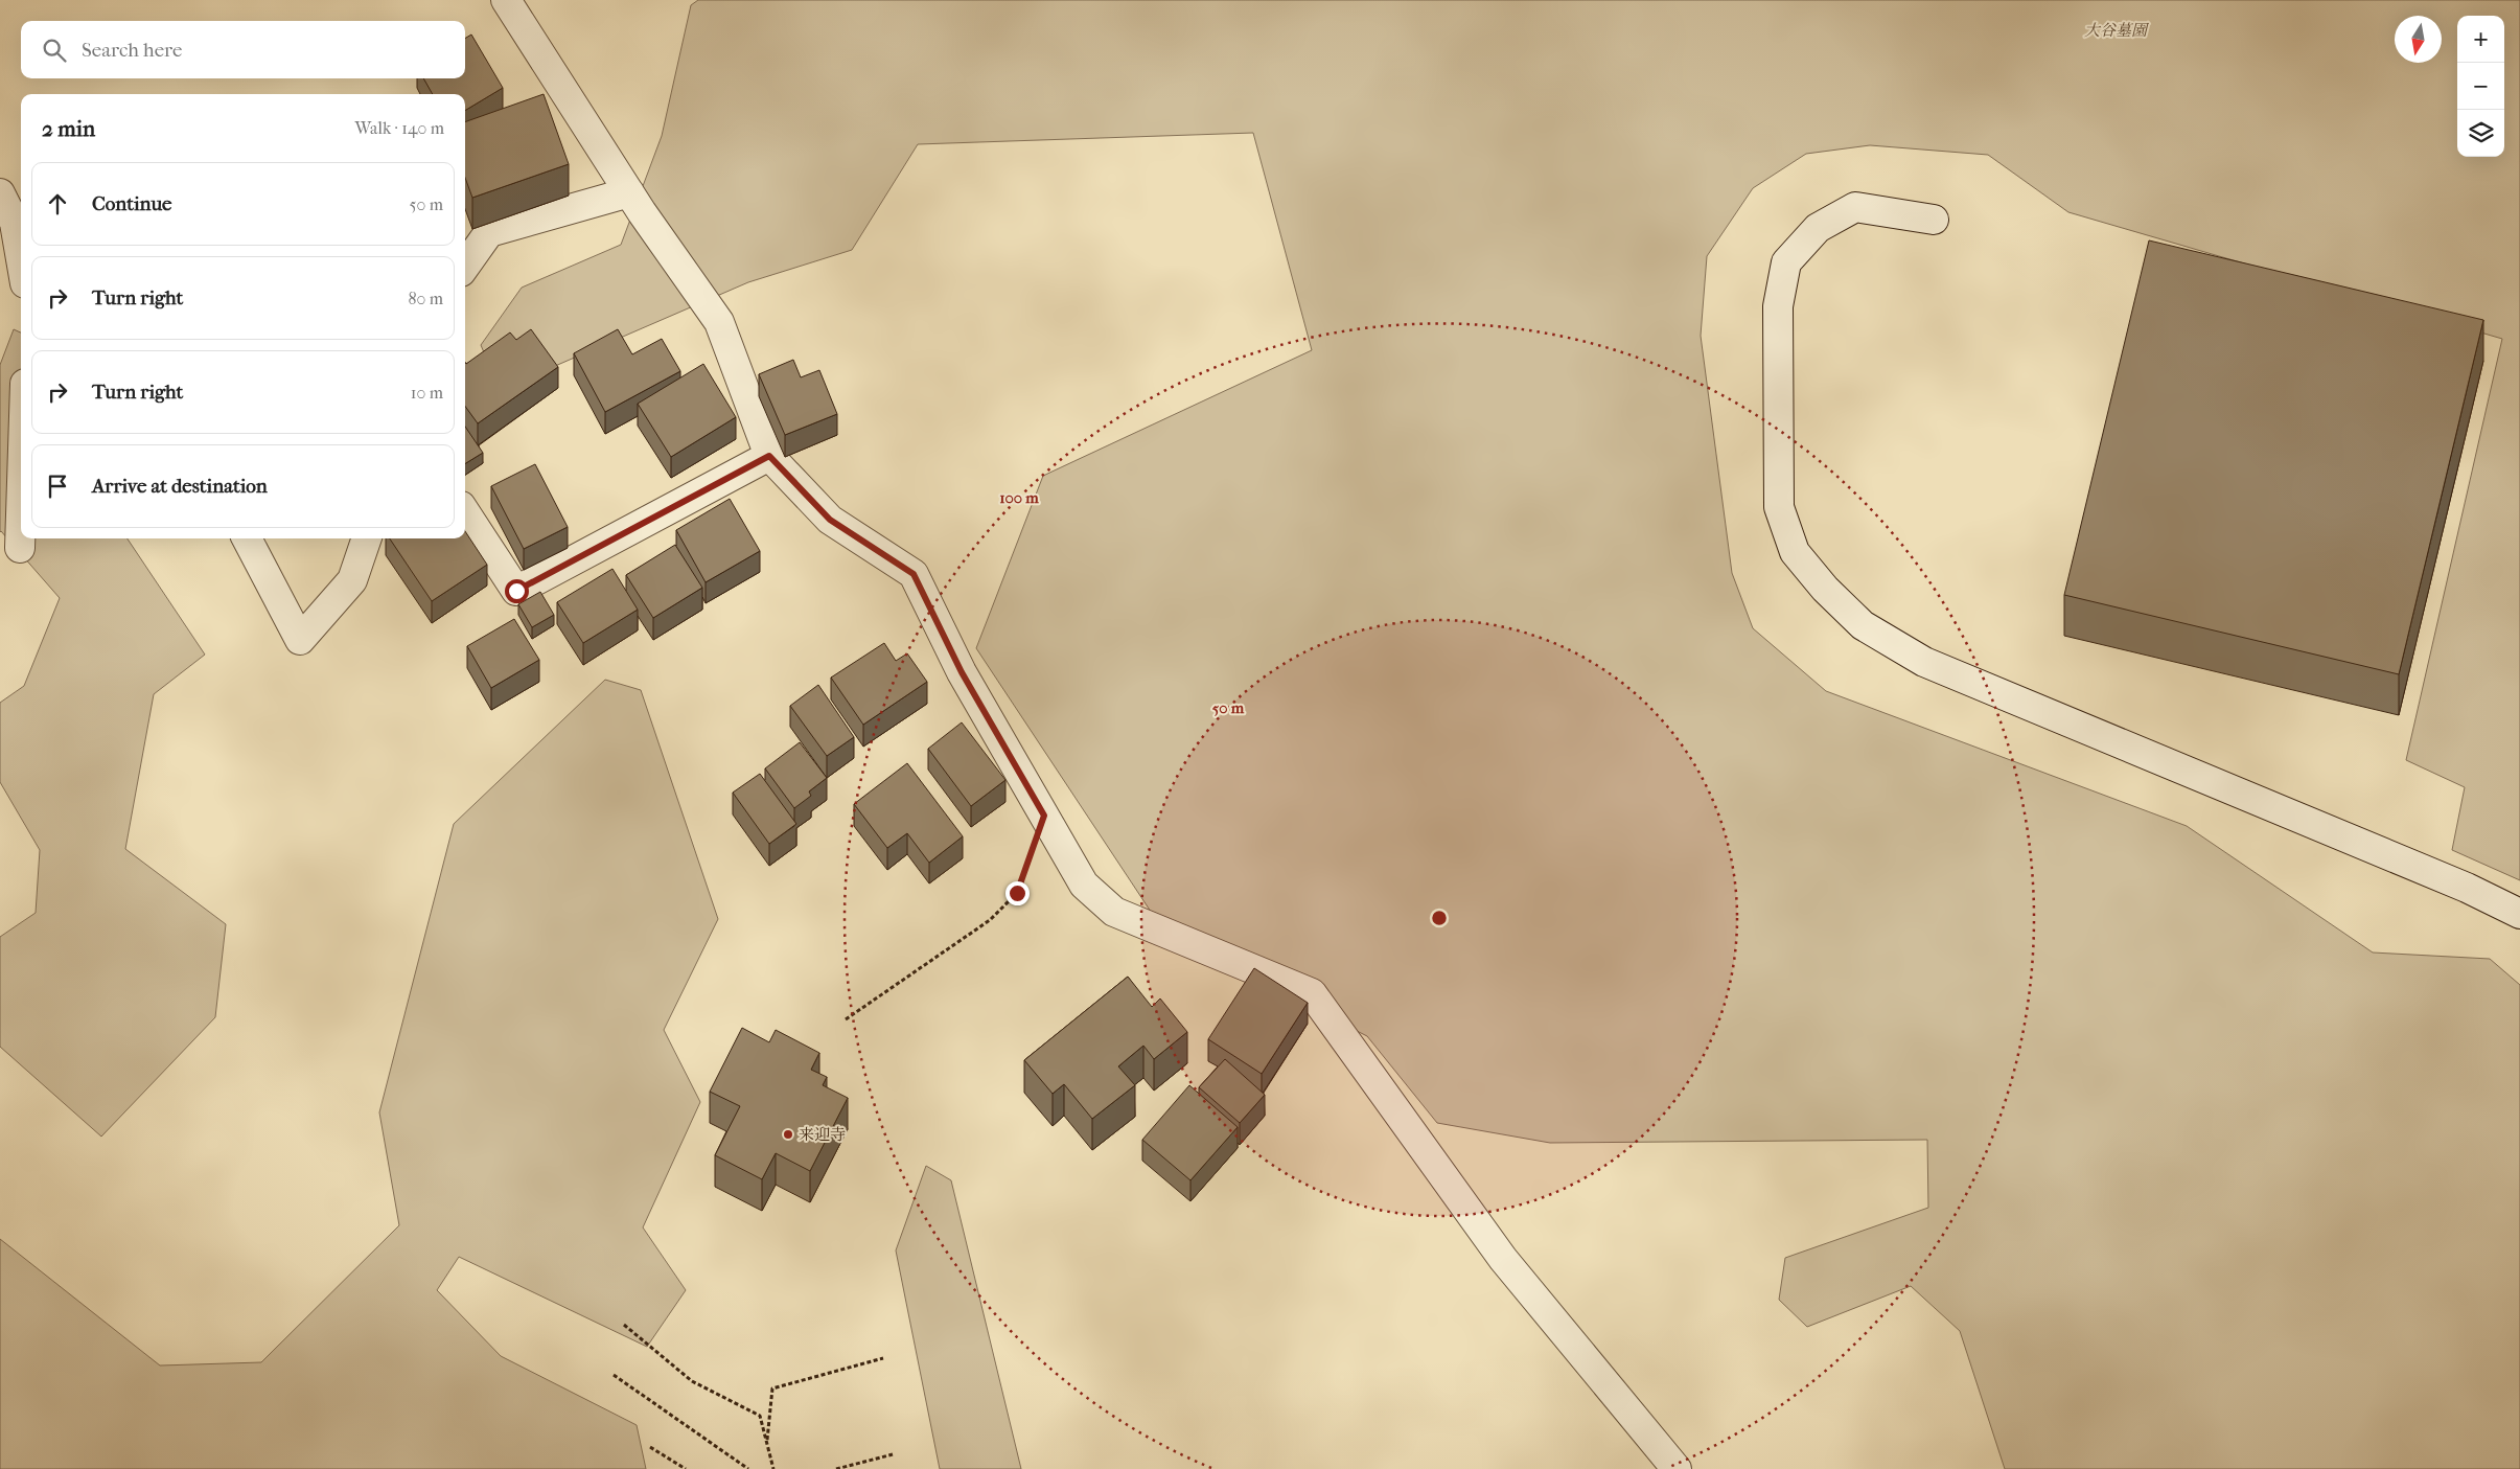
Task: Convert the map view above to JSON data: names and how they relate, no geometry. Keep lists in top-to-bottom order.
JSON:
{
  "parks": ["大谷墓園"],
  "places": ["来迎寺"],
  "north": "bottom",
  "page": {
    "map_buttons": ["+", "−"],
    "search": "Search here",
    "heading": ["2 min", "Walk · 140 m"],
    "list": [
      ["Continue", "50 m"],
      ["Turn right", "80 m"],
      ["Turn right", "10 m"],
      "Arrive at destination"
    ]
  },
  "rings": ["100 m", "50 m"]
}
